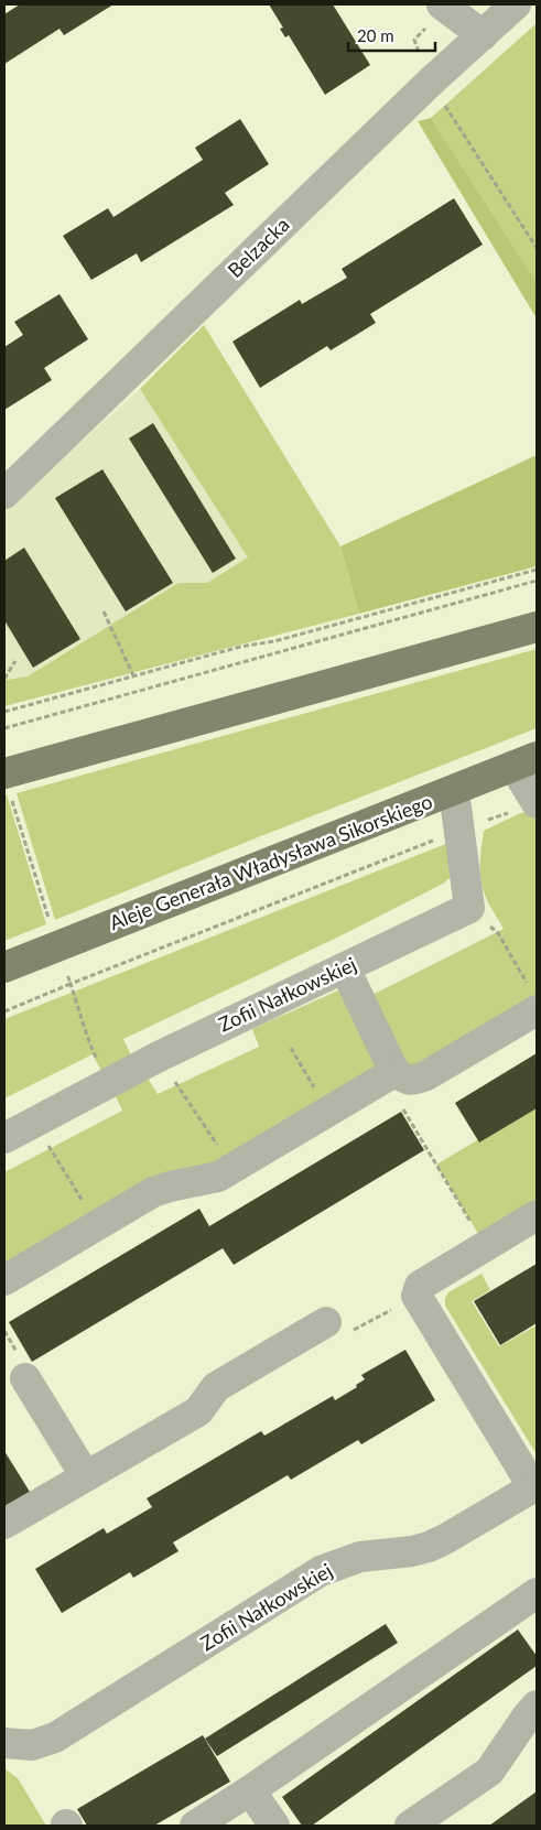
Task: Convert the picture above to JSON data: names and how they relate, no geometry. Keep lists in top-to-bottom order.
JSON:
{
  "streets": {
    "main road": ["Aleje Generała Władysława Sikorskiego"],
    "street": ["Belzacka", "Zofii Nałkowskiej"]
  },
  "scale_bar": "20 m"
}
